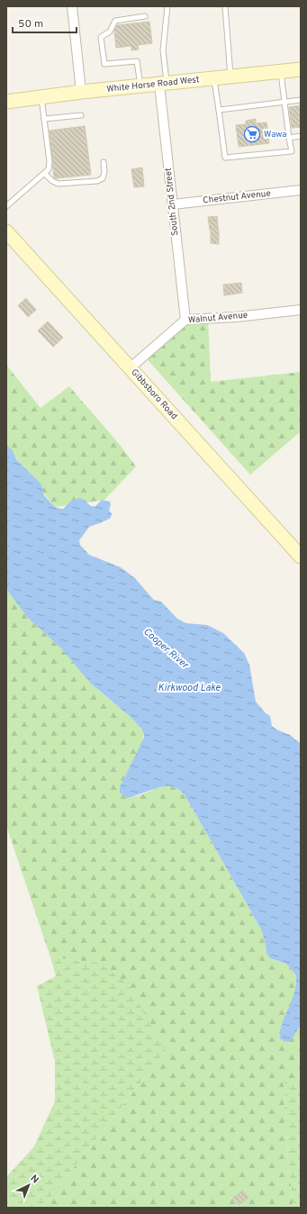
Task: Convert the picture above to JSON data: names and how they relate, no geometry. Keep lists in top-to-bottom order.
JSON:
{
  "streets": {
    "street": [
      "White Horse Road West",
      "Chestnut Avenue",
      "South 2nd Street",
      "Walnut Avenue",
      "Gibbsboro Road"
    ]
  },
  "crossings": [
    ["White Horse Road West", "South 2nd Street"],
    ["Chestnut Avenue", "South 2nd Street"],
    ["South 2nd Street", "Walnut Avenue"],
    ["Walnut Avenue", "Gibbsboro Road"]
  ],
  "water": ["Cooper River", "Kirkwood Lake"],
  "places": {
    "supermarket": ["Wawa"]
  },
  "scale_bar": "50 m",
  "north": "top right"
}
